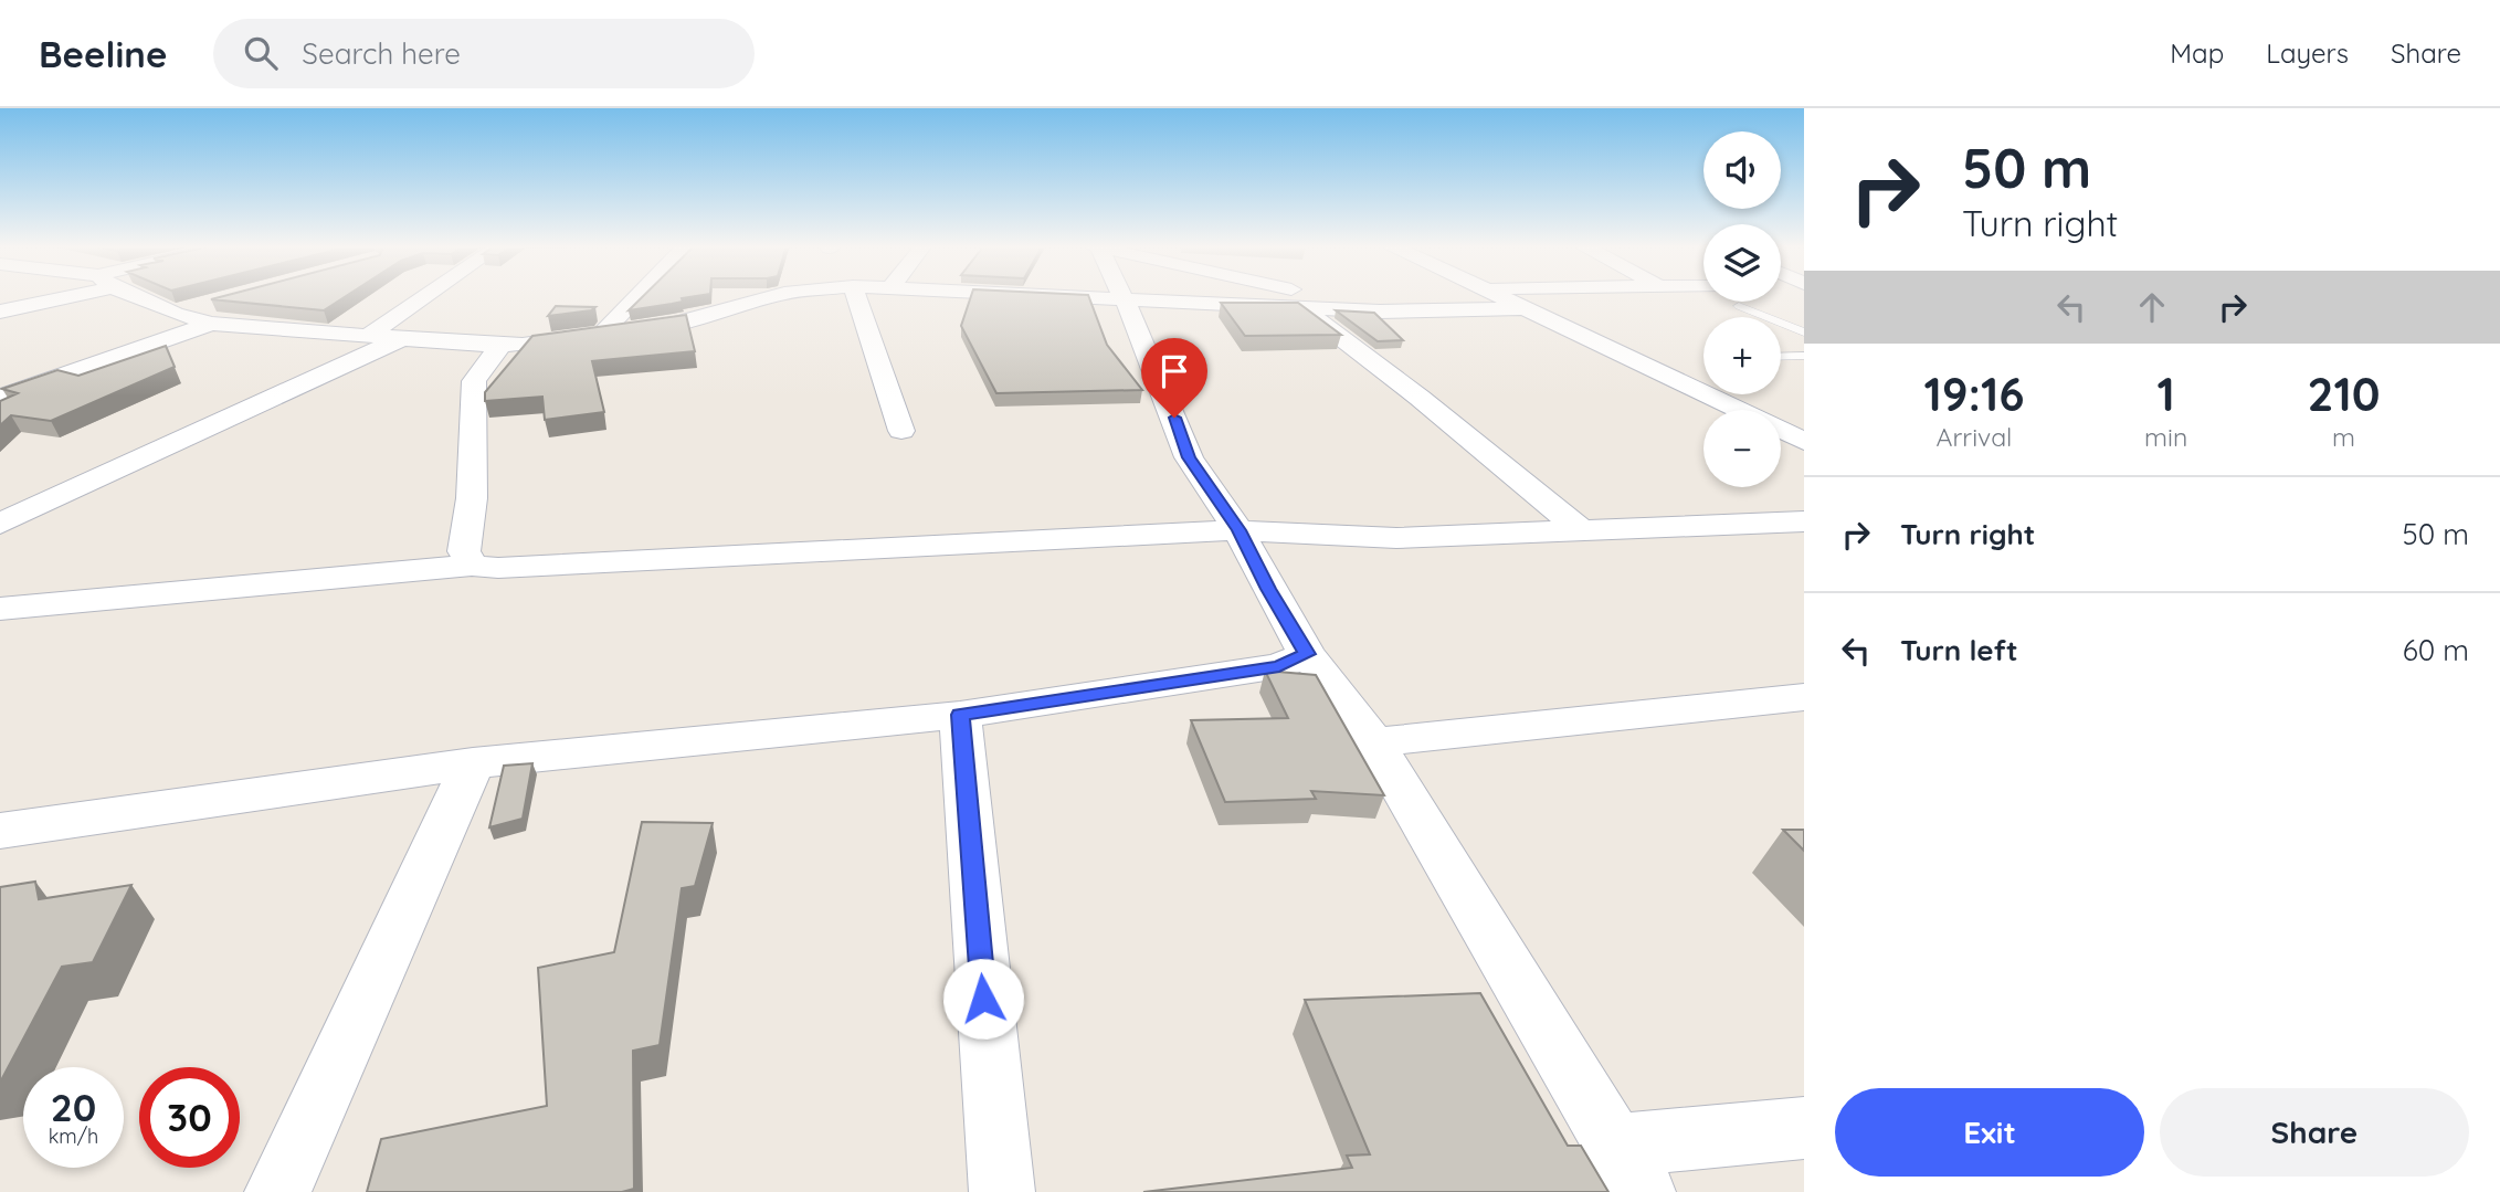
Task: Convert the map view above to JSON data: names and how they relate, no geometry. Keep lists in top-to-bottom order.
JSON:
{
  "page": {
    "header": "Beeline",
    "search": "Search here",
    "nav": ["Map", "Layers", "Share"],
    "turn": ["50 m", "Turn right"],
    "map_buttons": ["+", "−"],
    "eta": [
      "19:16",
      "Arrival",
      "1",
      "min",
      "210",
      "m"
    ],
    "list": [
      {
        "name": "Turn right",
        "value": "50 m"
      },
      {
        "name": "Turn left",
        "value": "60 m"
      }
    ],
    "speed": "20 km/h",
    "limit": "30",
    "buttons": ["Exit", "Share"]
  }
}
